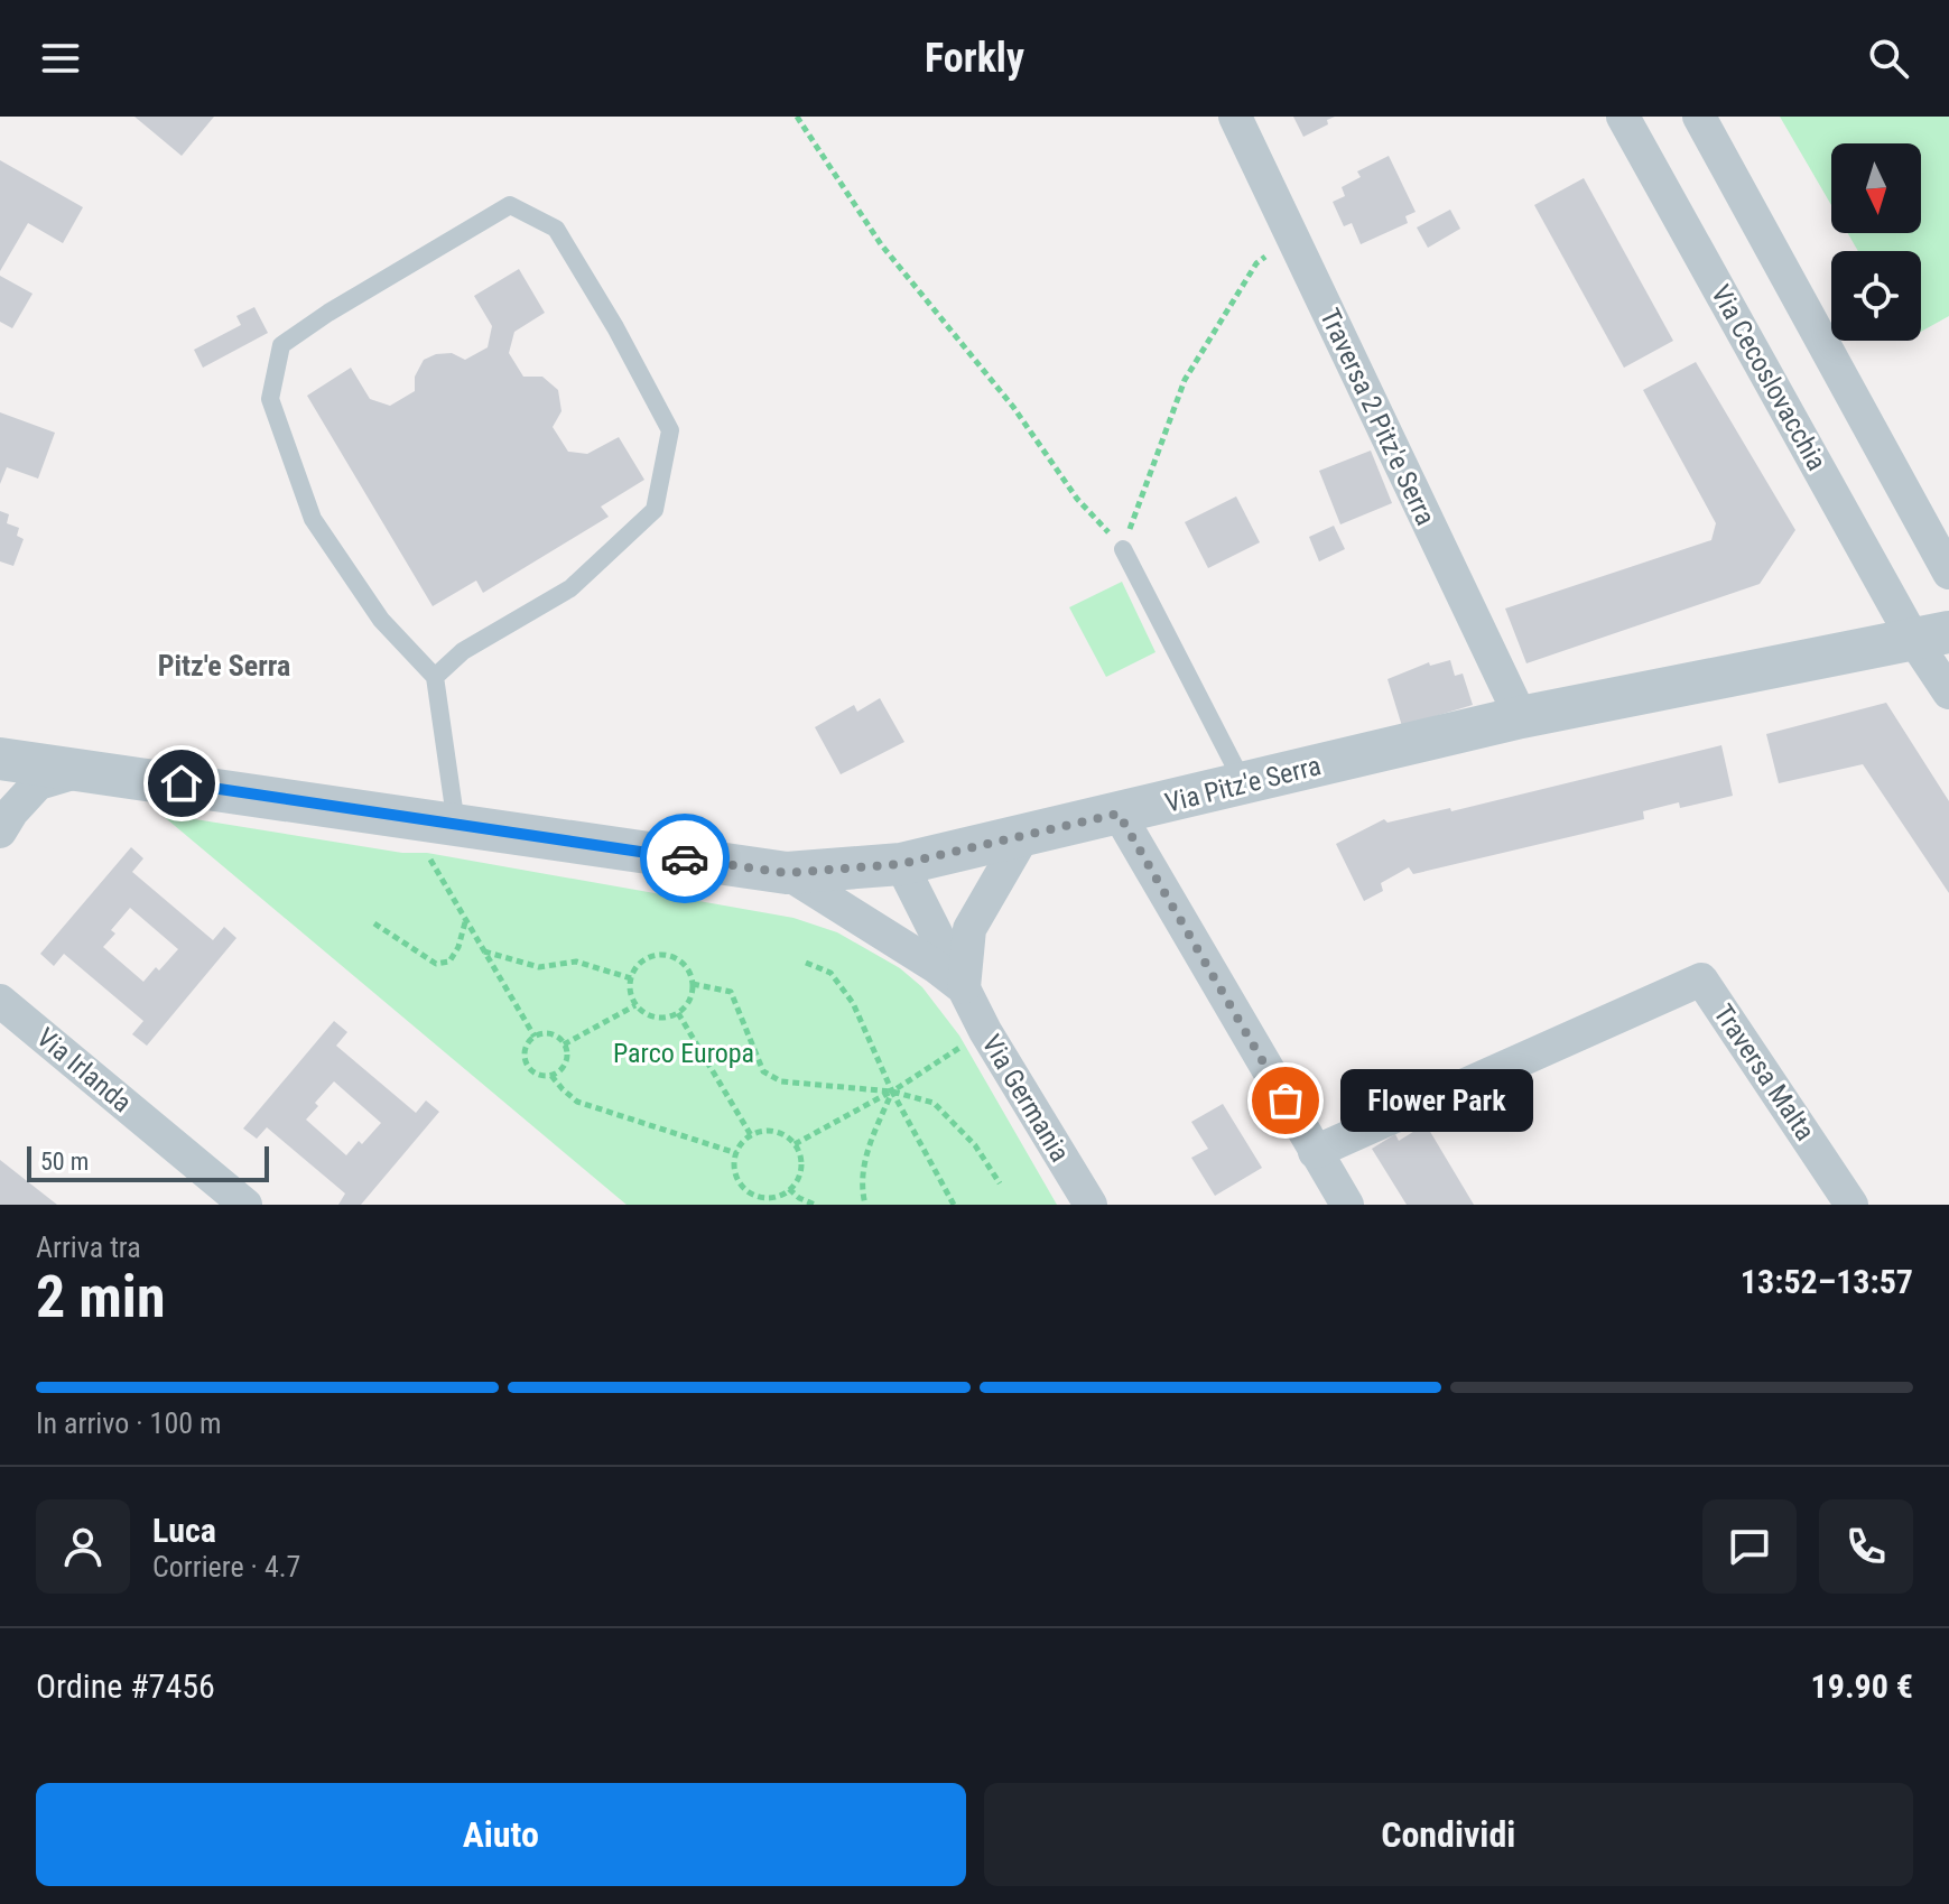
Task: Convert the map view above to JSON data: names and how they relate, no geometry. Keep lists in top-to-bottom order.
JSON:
{
  "streets": {
    "street": [
      "Via Cecoslovacchia",
      "Traversa 2 Pitz'e Serra",
      "Via Pitz'e Serra",
      "Via Irlanda",
      "Traversa Malta",
      "Via Germania"
    ]
  },
  "crossings": [
    ["Via Cecoslovacchia", "Via Pitz'e Serra"],
    ["Traversa 2 Pitz'e Serra", "Via Pitz'e Serra"],
    ["Via Pitz'e Serra", "Via Germania"]
  ],
  "districts": ["Pitz'e Serra"],
  "parks": ["Parco Europa"],
  "places": ["Flower Park"],
  "scale_bar": "50 m",
  "north": "bottom",
  "page": {
    "header": "Forkly",
    "bubble": "Flower Park",
    "scale": "50 m",
    "heading": ["2 min", "Arriva tra", "13:52–13:57"],
    "panel": [
      "Luca",
      "Corriere · 4.7",
      "Ordine #7456",
      "19.90 €"
    ],
    "bar": "In arrivo · 100 m",
    "buttons": ["Aiuto", "Condividi"]
  }
}
